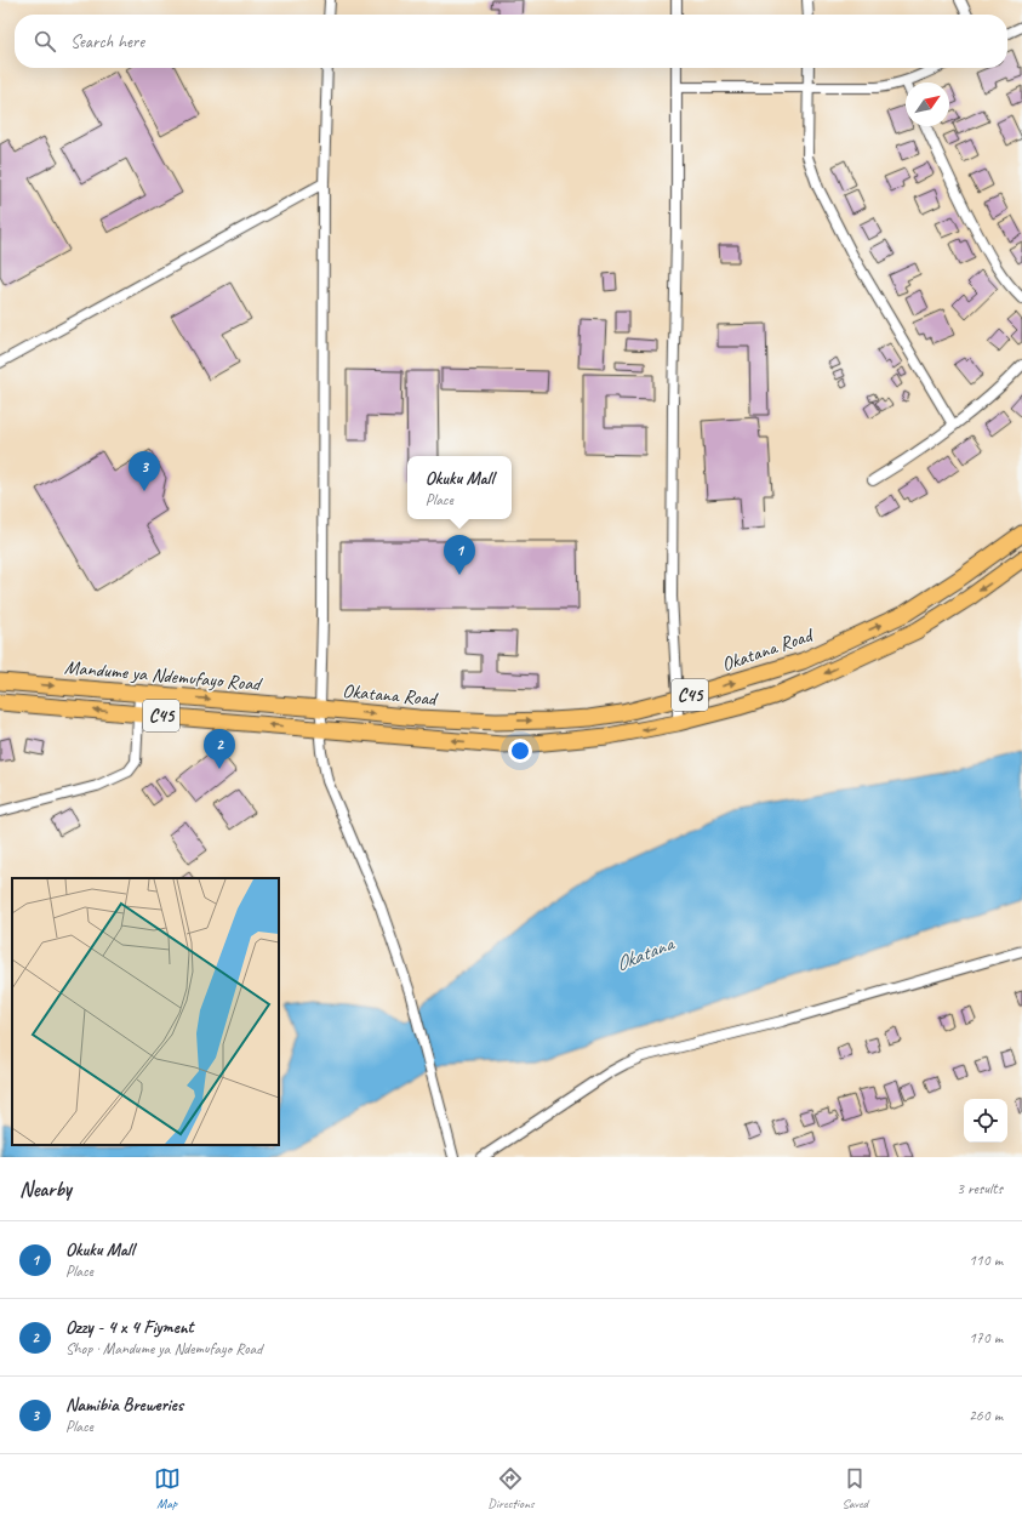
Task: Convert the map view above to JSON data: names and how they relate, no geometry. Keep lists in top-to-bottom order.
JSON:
{
  "streets": {
    "main road": ["Okatana Road", "Mandume ya Ndemufayo Road", "C45"]
  },
  "crossings": [
    ["Okatana Road", "Mandume ya Ndemufayo Road"]
  ],
  "water": ["Okatana"],
  "north": "top right",
  "page": {
    "search": "Search here",
    "pins": ["3", "1", "2"],
    "popup": ["Okuku Mall", "Place"],
    "heading": ["Nearby", "3 results"],
    "list": [
      {
        "mark": "1",
        "name": "Okuku Mall",
        "note": "Place",
        "value": "110 m"
      },
      {
        "mark": "2",
        "name": "Ozzy - 4 x 4 Fiyment",
        "note": "Shop · Mandume ya Ndemufayo Road",
        "value": "170 m"
      },
      {
        "mark": "3",
        "name": "Namibia Breweries",
        "note": "Place",
        "value": "260 m"
      }
    ],
    "nav": ["Map", "Directions", "Saved"]
  }
}
